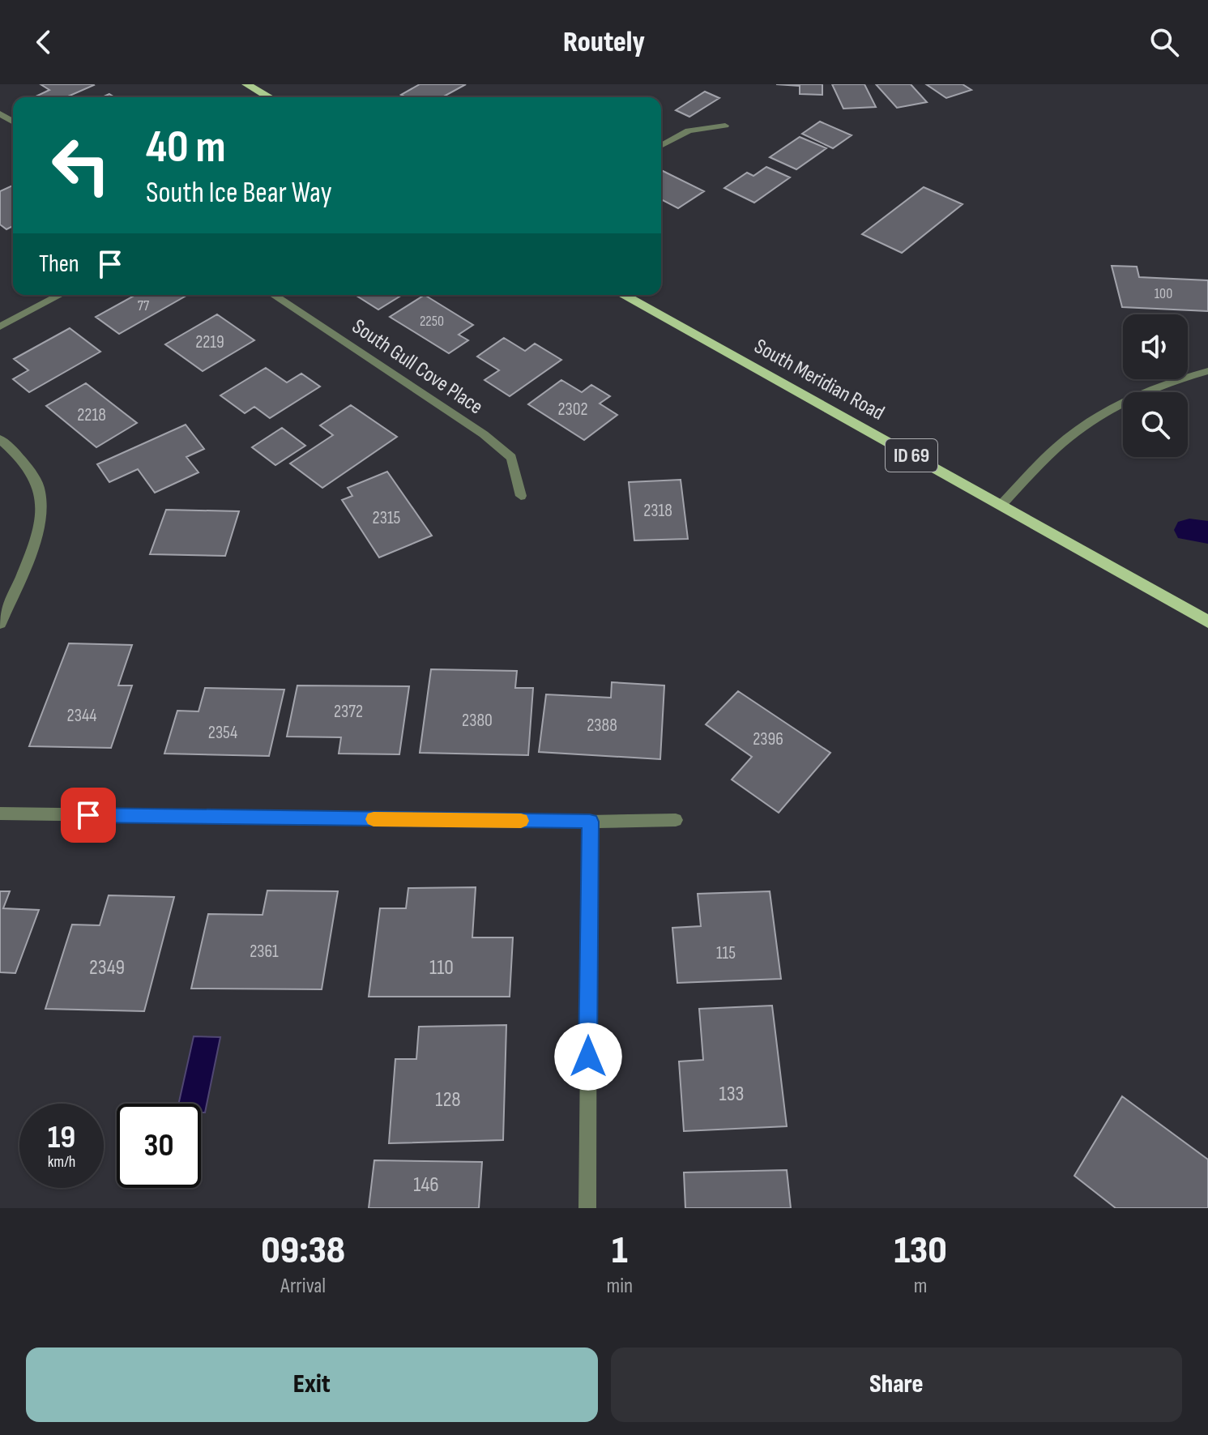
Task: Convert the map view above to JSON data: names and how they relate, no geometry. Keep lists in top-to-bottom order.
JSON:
{
  "streets": {
    "main road": ["South Meridian Road", "ID 69"],
    "street": ["South Gull Cove Place"]
  },
  "house_numbers": [
    "100",
    "77",
    "2250",
    "2219",
    "2302",
    "2218",
    "2318",
    "2315",
    "2372",
    "2344",
    "2380",
    "2388",
    "2354",
    "2396",
    "2361",
    "115",
    "2349",
    "110",
    "133",
    "128",
    "146"
  ],
  "page": {
    "header": "Routely",
    "turn": ["40 m", "South Ice Bear Way"],
    "then": "Then",
    "speed": "19 km/h",
    "limit": "30",
    "eta": [
      "09:38",
      "Arrival",
      "1",
      "min",
      "130",
      "m"
    ],
    "buttons": ["Exit", "Share"]
  }
}
